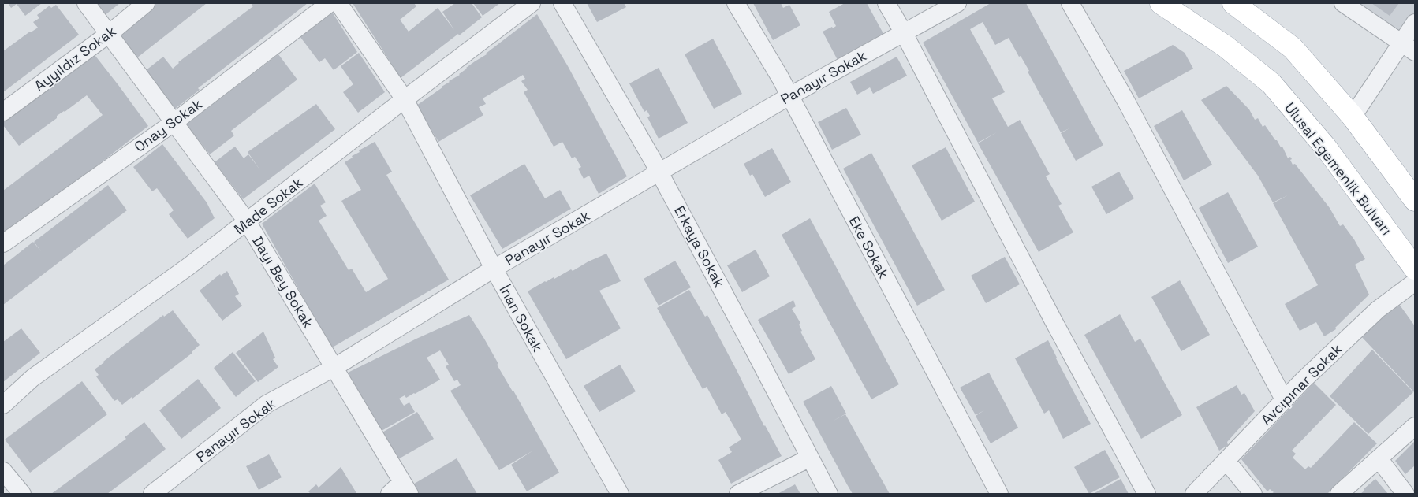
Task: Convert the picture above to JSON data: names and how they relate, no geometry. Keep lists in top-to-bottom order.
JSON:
{
  "streets": {
    "main road": ["Ulusal Egemenlik Bulvarı"],
    "street": [
      "Ayyıldız Sokak",
      "Panayır Sokak",
      "Onay Sokak",
      "Made Sokak",
      "Erkaya Sokak",
      "Eke Sokak",
      "Dayı Bey Sokak",
      "İnan Sokak",
      "Avcıpınar Sokak"
    ]
  },
  "crossings": [
    ["Ayyıldız Sokak", "Dayı Bey Sokak"],
    ["Panayır Sokak", "Erkaya Sokak"],
    ["Panayır Sokak", "Eke Sokak"],
    ["Panayır Sokak", "Dayı Bey Sokak"],
    ["Panayır Sokak", "İnan Sokak"],
    ["Onay Sokak", "Dayı Bey Sokak"],
    ["Made Sokak", "Dayı Bey Sokak"],
    ["Made Sokak", "İnan Sokak"]
  ]
}
